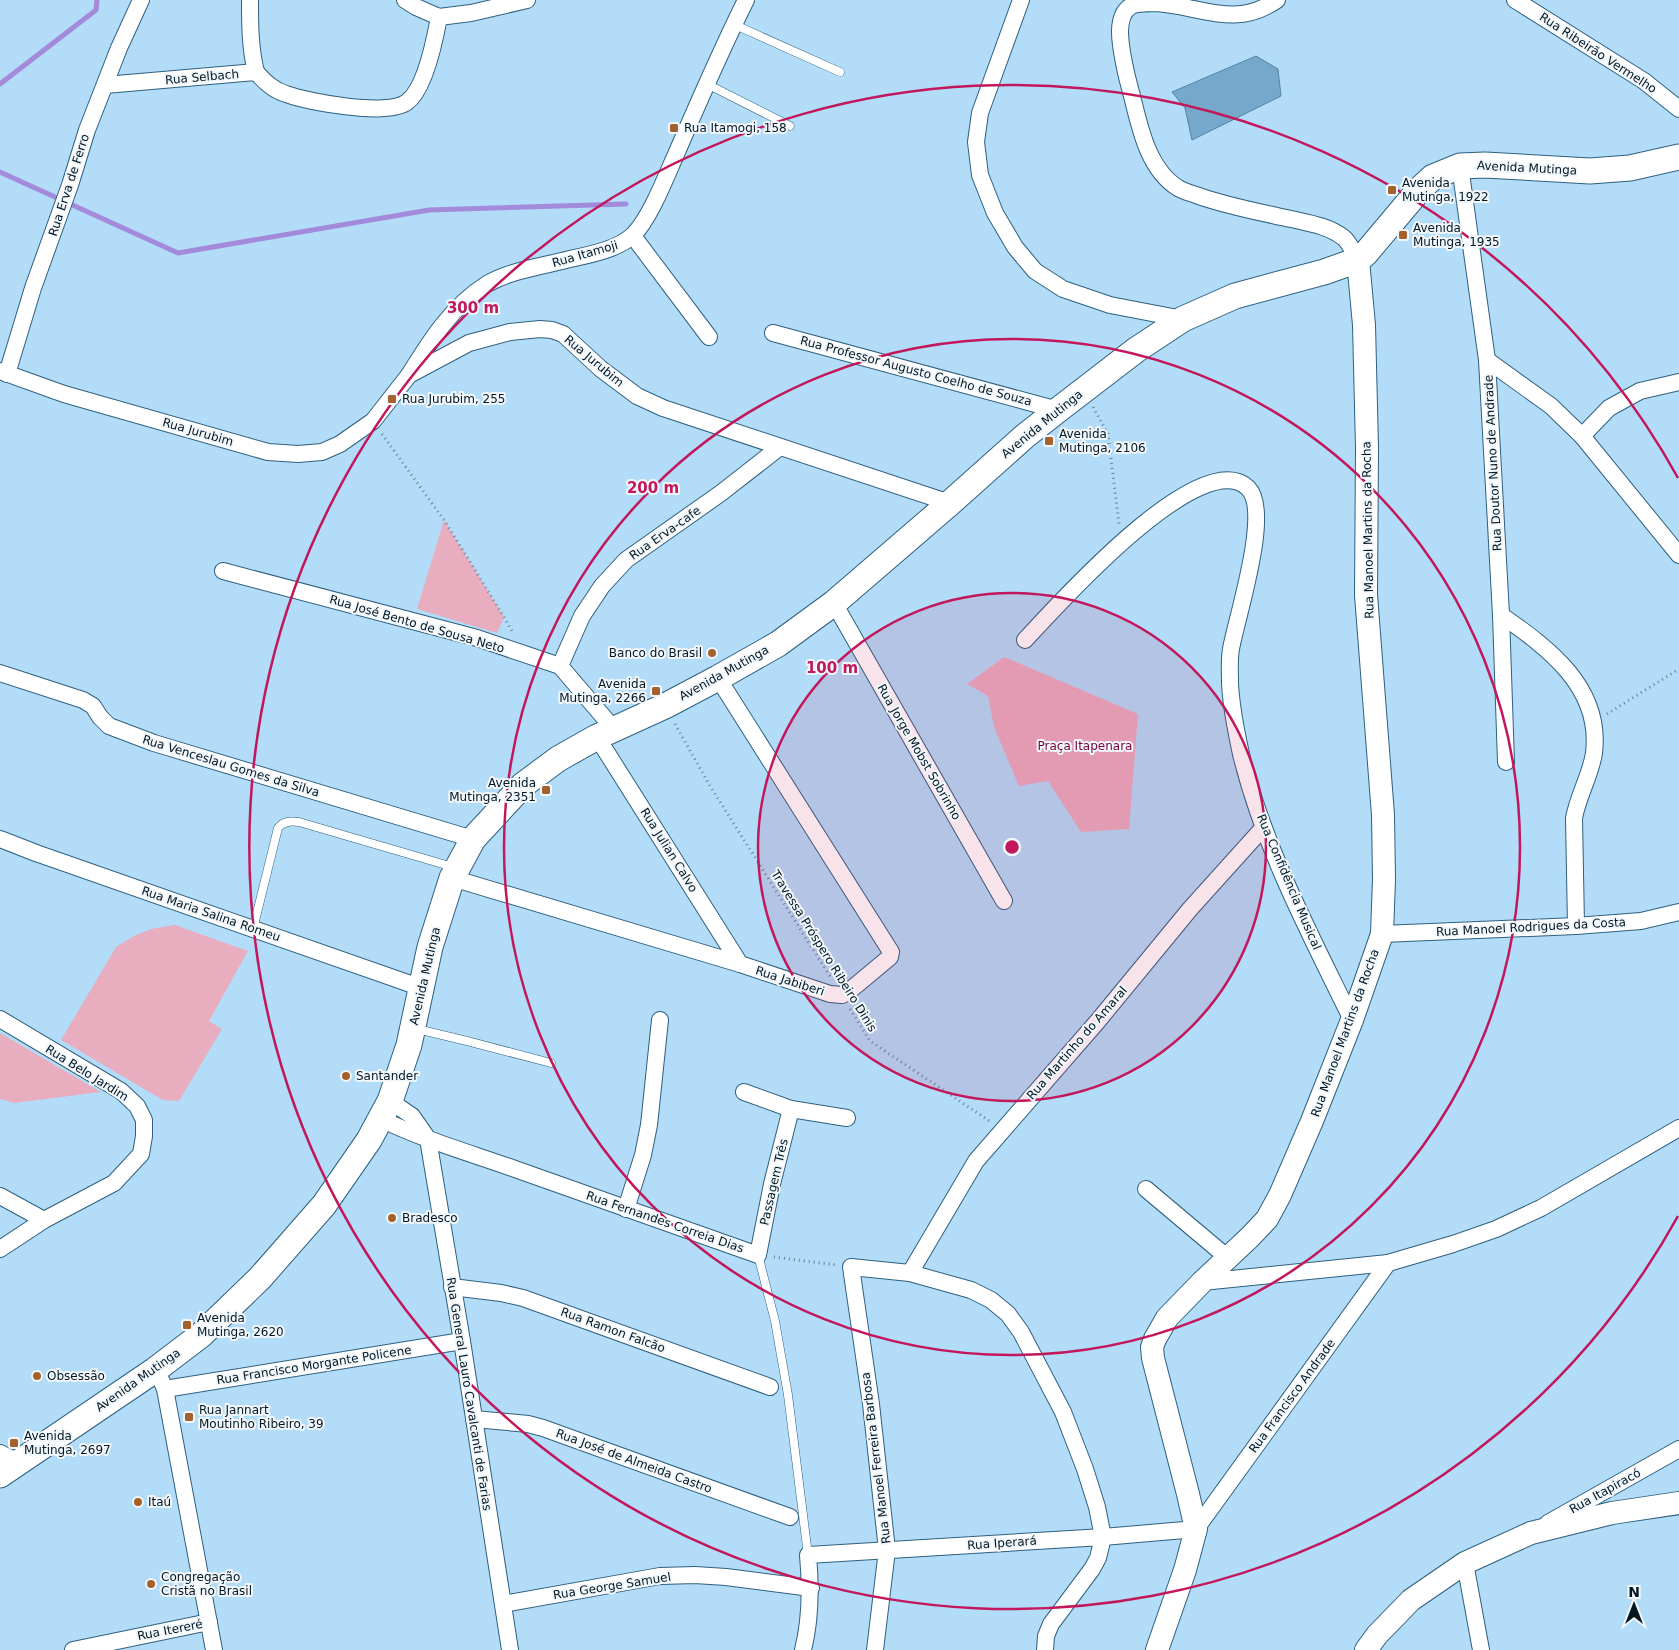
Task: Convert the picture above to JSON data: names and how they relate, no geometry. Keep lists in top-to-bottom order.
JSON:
{
  "streets": {
    "main road": ["Avenida Mutinga", "Rua Manoel Martins da Rocha"],
    "street": [
      "Rua Ribeirão Vermelho",
      "Rua Selbach",
      "Rua Erva de Ferro",
      "Rua Itamoji",
      "Rua Jurubim",
      "Rua Professor Augusto Coelho de Souza",
      "Rua Doutor Nuno de Andrade",
      "Rua Erva-cafe",
      "Rua José Bento de Sousa Neto",
      "Rua Jorge Mobst Sobrinho",
      "Rua Venceslau Gomes da Silva",
      "Rua Julian Calvo",
      "Rua Confidência Musical",
      "Rua Maria Salina Romeu",
      "Rua Manoel Rodrigues da Costa",
      "Rua Jabiberi",
      "Rua Martinho do Amaral",
      "Rua Belo Jardim",
      "Passagem Três",
      "Rua Fernandes Correia Dias",
      "Rua Ramon Falcão",
      "Rua Francisco Morgante Policene",
      "Rua General Lauro Cavalcanti de Farias",
      "Rua Francisco Andrade",
      "Rua Manoel Ferreira Barbosa",
      "Rua José de Almeida Castro",
      "Rua Itapiracó",
      "Rua Iperará",
      "Rua George Samuel",
      "Rua Itereré"
    ],
    "path": ["Travessa Próspero Ribeiro Dinis"]
  },
  "crossings": [
    ["Rua Selbach", "Rua Erva de Ferro"],
    ["Avenida Mutinga", "Rua Jurubim"],
    ["Avenida Mutinga", "Rua Professor Augusto Coelho de Souza"],
    ["Avenida Mutinga", "Rua Doutor Nuno de Andrade"],
    ["Avenida Mutinga", "Rua Manoel Martins da Rocha"],
    ["Avenida Mutinga", "Rua José Bento de Sousa Neto"],
    ["Avenida Mutinga", "Rua Jorge Mobst Sobrinho"],
    ["Avenida Mutinga", "Rua Venceslau Gomes da Silva"],
    ["Avenida Mutinga", "Rua Julian Calvo"],
    ["Avenida Mutinga", "Rua Maria Salina Romeu"],
    ["Avenida Mutinga", "Rua Jabiberi"],
    ["Avenida Mutinga", "Rua Francisco Morgante Policene"],
    ["Rua Erva de Ferro", "Rua Jurubim"],
    ["Rua Itamoji", "Rua Jurubim"],
    ["Rua Jurubim", "Rua Erva-cafe"],
    ["Rua Manoel Martins da Rocha", "Rua Confidência Musical"],
    ["Rua Manoel Martins da Rocha", "Rua Manoel Rodrigues da Costa"],
    ["Rua Manoel Martins da Rocha", "Rua Francisco Andrade"],
    ["Rua Manoel Martins da Rocha", "Rua Iperará"],
    ["Rua Erva-cafe", "Rua José Bento de Sousa Neto"],
    ["Rua José Bento de Sousa Neto", "Rua Julian Calvo"],
    ["Rua Julian Calvo", "Rua Jabiberi"],
    ["Rua Confidência Musical", "Rua Martinho do Amaral"],
    ["Travessa Próspero Ribeiro Dinis", "Rua Jabiberi"],
    ["Travessa Próspero Ribeiro Dinis", "Rua Martinho do Amaral"],
    ["Passagem Três", "Rua Fernandes Correia Dias"],
    ["Rua Fernandes Correia Dias", "Rua General Lauro Cavalcanti de Farias"],
    ["Rua Fernandes Correia Dias", "Rua Manoel Ferreira Barbosa"],
    ["Rua Ramon Falcão", "Rua General Lauro Cavalcanti de Farias"],
    ["Rua Francisco Morgante Policene", "Rua General Lauro Cavalcanti de Farias"],
    ["Rua General Lauro Cavalcanti de Farias", "Rua José de Almeida Castro"],
    ["Rua General Lauro Cavalcanti de Farias", "Rua George Samuel"],
    ["Rua Francisco Andrade", "Rua Iperará"],
    ["Rua Manoel Ferreira Barbosa", "Rua Iperará"]
  ],
  "parks": ["Praça Itapenara"],
  "places": {
    "transit": [
      "Rua Itamogi, 158",
      "Avenida Mutinga, 1922",
      "Avenida Mutinga, 1935",
      "Rua Jurubim, 255",
      "Avenida Mutinga, 2106",
      "Avenida Mutinga, 2266",
      "Avenida Mutinga, 2351",
      "Avenida Mutinga, 2620",
      "Rua Jannart Moutinho Ribeiro, 39",
      "Avenida Mutinga, 2697"
    ],
    "other": [
      "Banco do Brasil",
      "Santander",
      "Bradesco",
      "Obsessão",
      "Itaú",
      "Congregação Cristã no Brasil"
    ]
  },
  "north": "top",
  "rings": ["300 m", "200 m", "100 m"]
}
